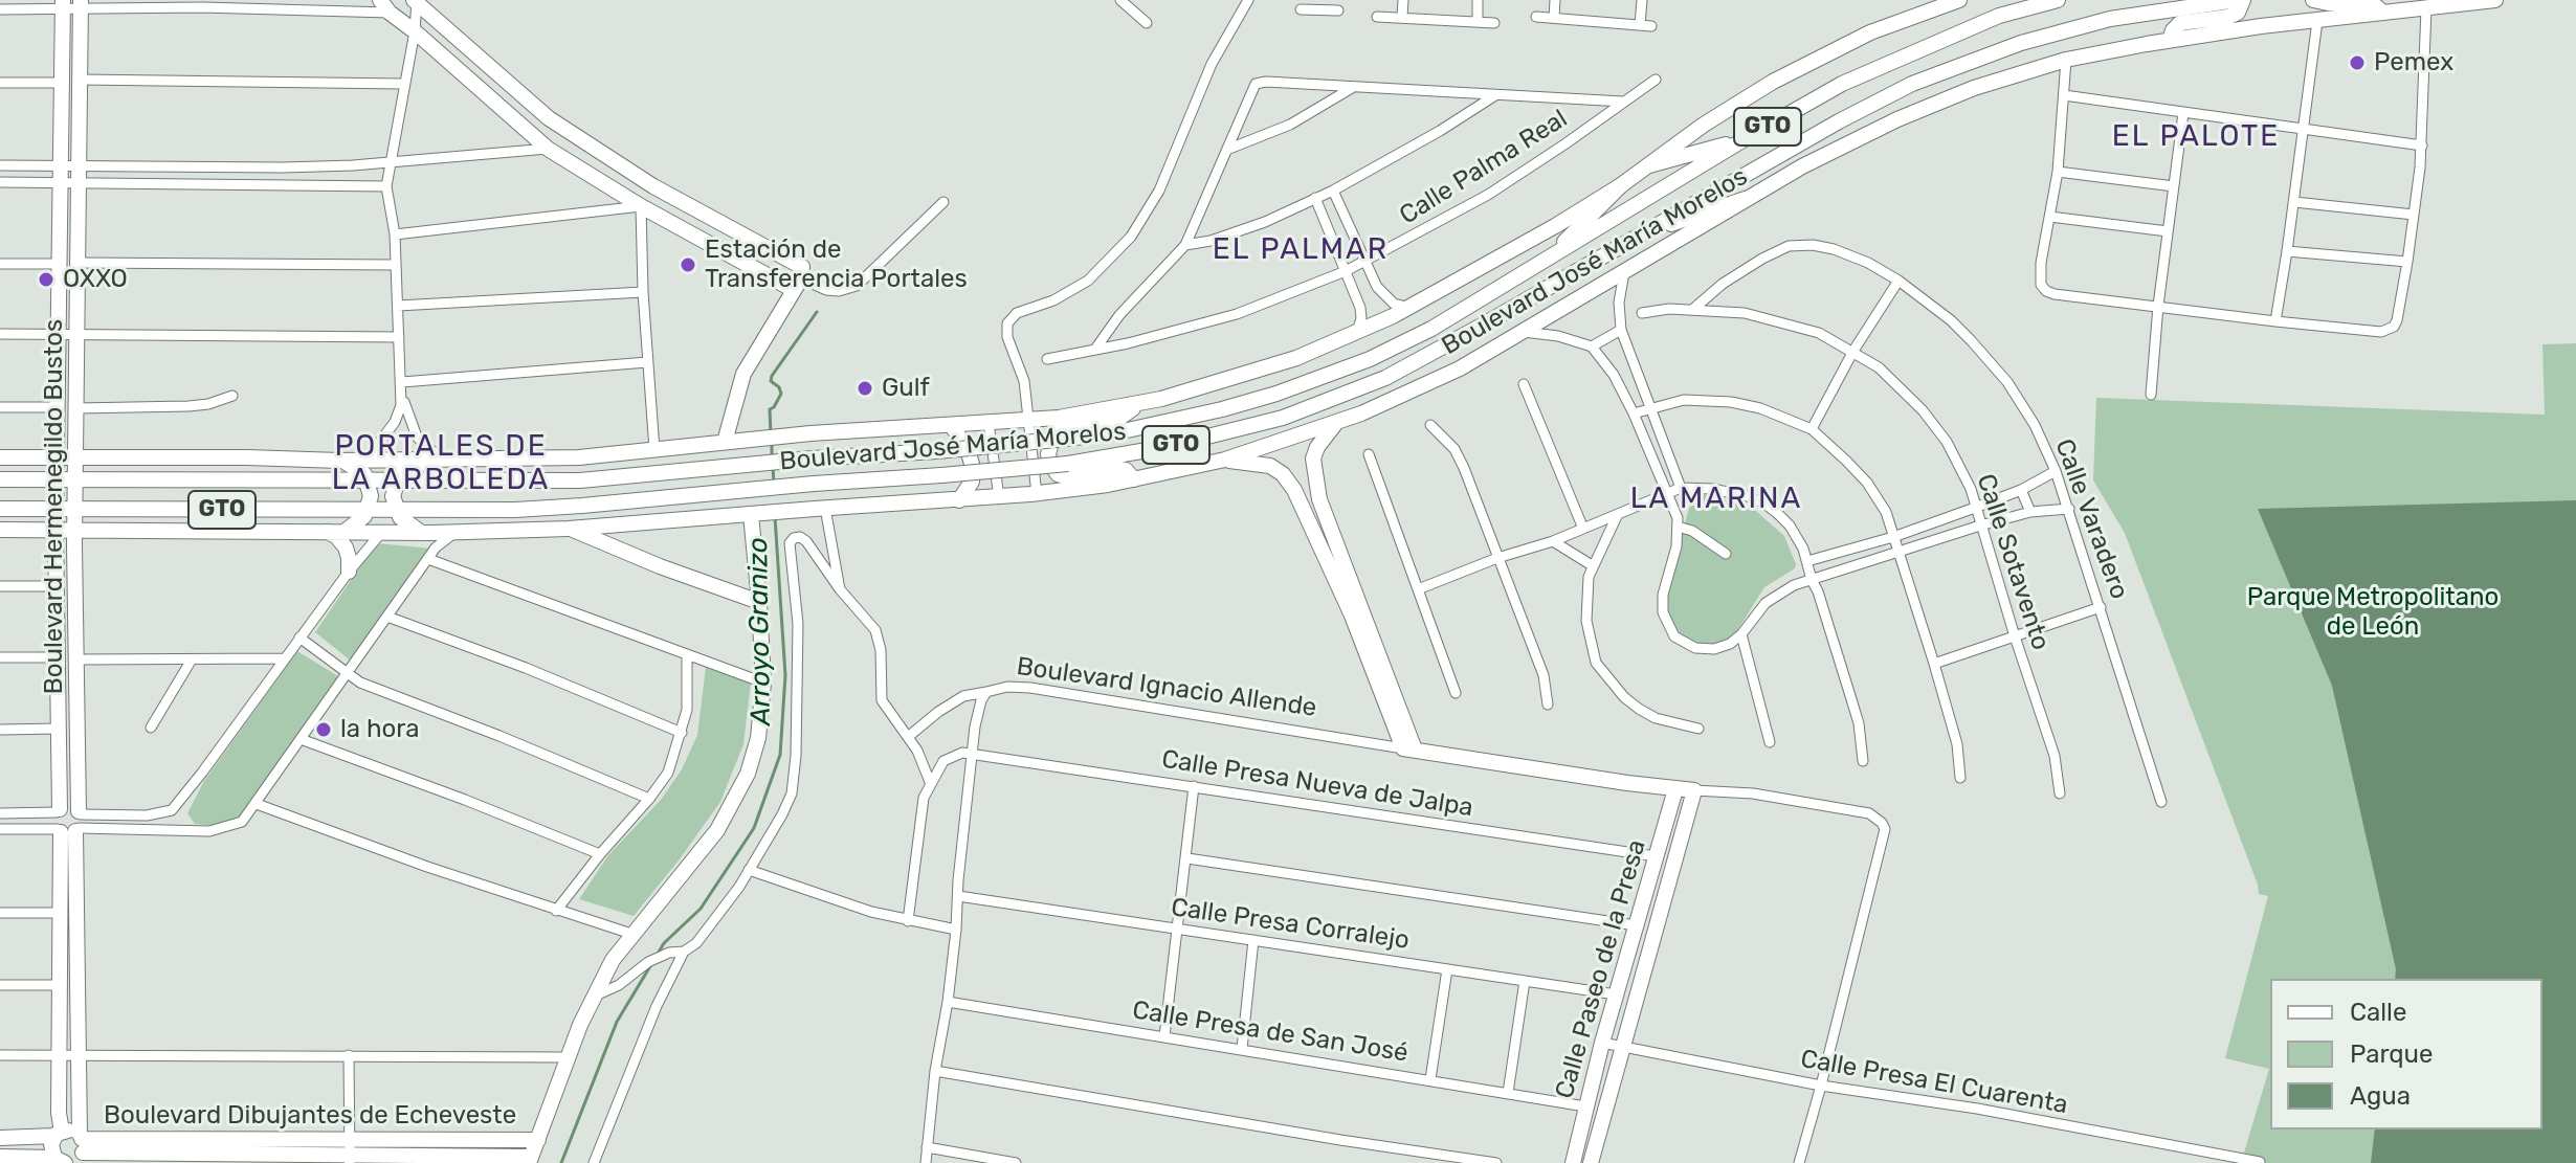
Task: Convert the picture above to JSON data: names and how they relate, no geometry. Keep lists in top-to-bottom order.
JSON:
{
  "streets": {
    "street": [
      "GTO",
      "Calle Palma Real",
      "Boulevard José María Morelos",
      "Boulevard Hermenegildo Bustos",
      "Calle Varadero",
      "Calle Sotavento",
      "Boulevard Ignacio Allende",
      "Calle Presa Nueva de Jalpa",
      "Calle Presa Corralejo",
      "Calle Paseo de la Presa",
      "Calle Presa de San José",
      "Calle Presa El Cuarenta",
      "Boulevard Dibujantes de Echeveste"
    ]
  },
  "crossings": [
    ["GTO", "Boulevard José María Morelos"],
    ["GTO", "Boulevard Hermenegildo Bustos"],
    ["Boulevard José María Morelos", "Boulevard Hermenegildo Bustos"],
    ["Boulevard Hermenegildo Bustos", "Boulevard Dibujantes de Echeveste"],
    ["Calle Varadero", "Calle Sotavento"],
    ["Boulevard Ignacio Allende", "Calle Presa Nueva de Jalpa"],
    ["Boulevard Ignacio Allende", "Calle Presa Corralejo"],
    ["Boulevard Ignacio Allende", "Calle Paseo de la Presa"],
    ["Boulevard Ignacio Allende", "Calle Presa de San José"],
    ["Boulevard Ignacio Allende", "Calle Presa El Cuarenta"],
    ["Calle Presa Nueva de Jalpa", "Calle Paseo de la Presa"],
    ["Calle Presa Corralejo", "Calle Paseo de la Presa"],
    ["Calle Paseo de la Presa", "Calle Presa de San José"],
    ["Calle Paseo de la Presa", "Calle Presa El Cuarenta"]
  ],
  "districts": [
    "EL PALOTE",
    "EL PALMAR",
    "PORTALES DE LA ARBOLEDA",
    "LA MARINA"
  ],
  "water": ["Arroyo Granizo"],
  "parks": ["Parque Metropolitano de León"],
  "places": [
    "Pemex",
    "Estación de Transferencia Portales",
    "OXXO",
    "Gulf",
    "la hora"
  ],
  "legend": ["Calle", "Parque", "Agua"]
}
